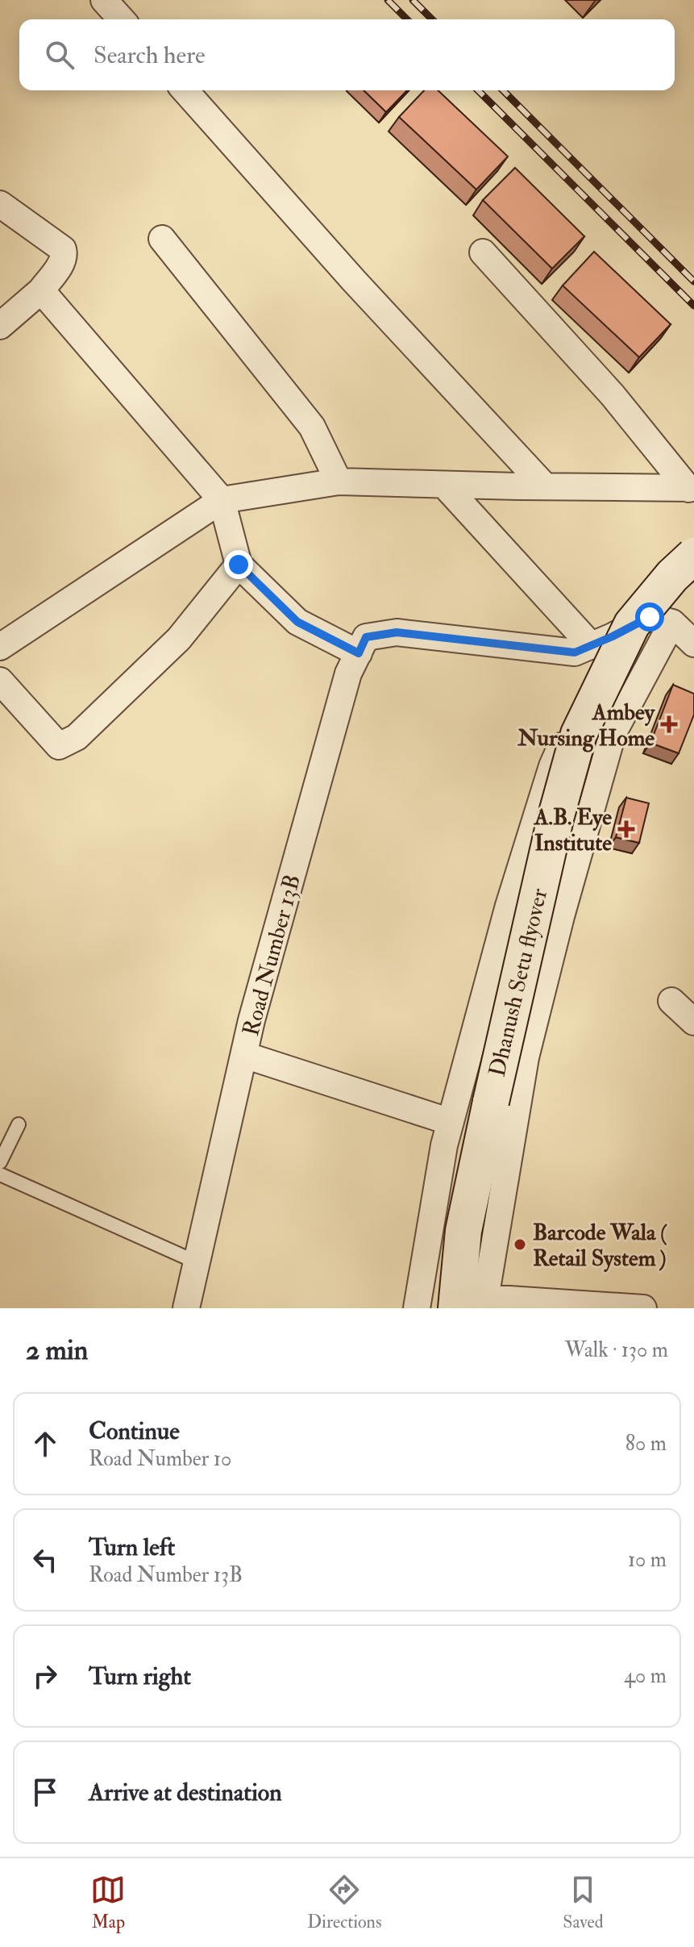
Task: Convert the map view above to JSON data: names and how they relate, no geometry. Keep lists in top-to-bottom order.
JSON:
{
  "streets": {
    "main road": ["Dhanush Setu flyover"],
    "street": ["Road Number 13B"]
  },
  "places": {
    "health": ["Ambey Nursing Home", "A.B. Eye Institute"],
    "other": ["Barcode Wala ( Retail System )"]
  },
  "page": {
    "search": "Search here",
    "heading": ["2 min", "Walk · 130 m"],
    "list": [
      ["Continue", "Road Number 10", "80 m"],
      ["Turn left", "Road Number 13B", "10 m"],
      ["Turn right", "40 m"],
      "Arrive at destination"
    ],
    "nav": ["Map", "Directions", "Saved"]
  }
}
